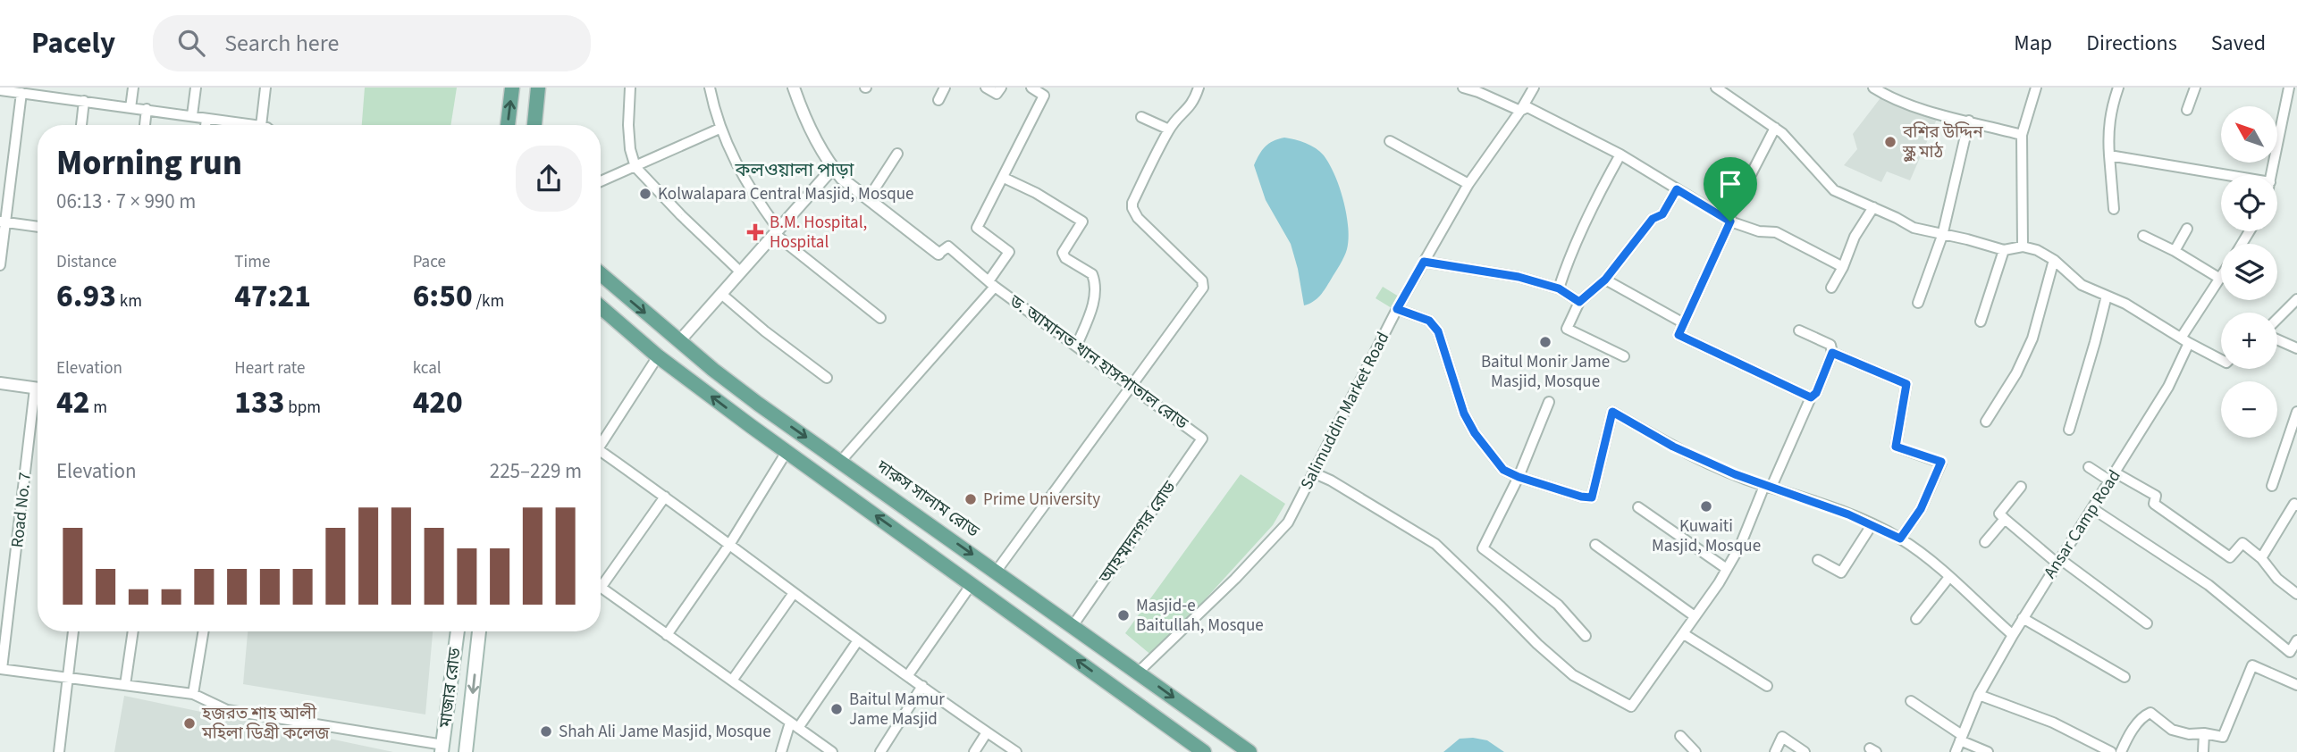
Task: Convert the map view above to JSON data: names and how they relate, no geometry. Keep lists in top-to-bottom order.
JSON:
{
  "streets": {
    "main road": ["দারুস সালাম রোড", "মাজার রোড"],
    "street": [
      "ড. আমানত খান হাসপাতাল রোড",
      "Salimuddin Market Road",
      "Road No. 7",
      "Ansar Camp Road",
      "আহম্মদনগর রোড"
    ]
  },
  "crossings": [
    ["ড. আমানত খান হাসপাতাল রোড", "আহম্মদনগর রোড"],
    ["Salimuddin Market Road", "দারুস সালাম রোড"],
    ["দারুস সালাম রোড", "আহম্মদনগর রোড"]
  ],
  "districts": ["কলওয়ালা পাড়া"],
  "places": {
    "other": [
      "বশির উদ্দিন স্কুল মাঠ",
      "Kolwalapara Central Masjid, Mosque",
      "Baitul Monir Jame Masjid, Mosque",
      "Prime University",
      "Kuwaiti Masjid, Mosque",
      "Masjid-e Baitullah, Mosque",
      "Baitul Mamur Jame Masjid",
      "হজরত শাহ আলী মহিলা ডিগ্রী কলেজ",
      "Shah Ali Jame Masjid, Mosque"
    ],
    "health": ["B.M. Hospital, Hospital"]
  },
  "north": "top left",
  "page": {
    "header": "Pacely",
    "search": "Search here",
    "nav": ["Map", "Directions", "Saved"],
    "map_buttons": ["+", "−"],
    "heading": ["Morning run", "06:13 · 7 × 990 m"],
    "stats": [
      ["Distance", "6.93 km"],
      ["Time", "47:21"],
      ["Pace", "6:50 /km"],
      ["Elevation", "42 m"],
      ["Heart rate", "133 bpm"],
      ["kcal", "420"]
    ],
    "chart": ["Elevation", "225–229 m"]
  }
}
